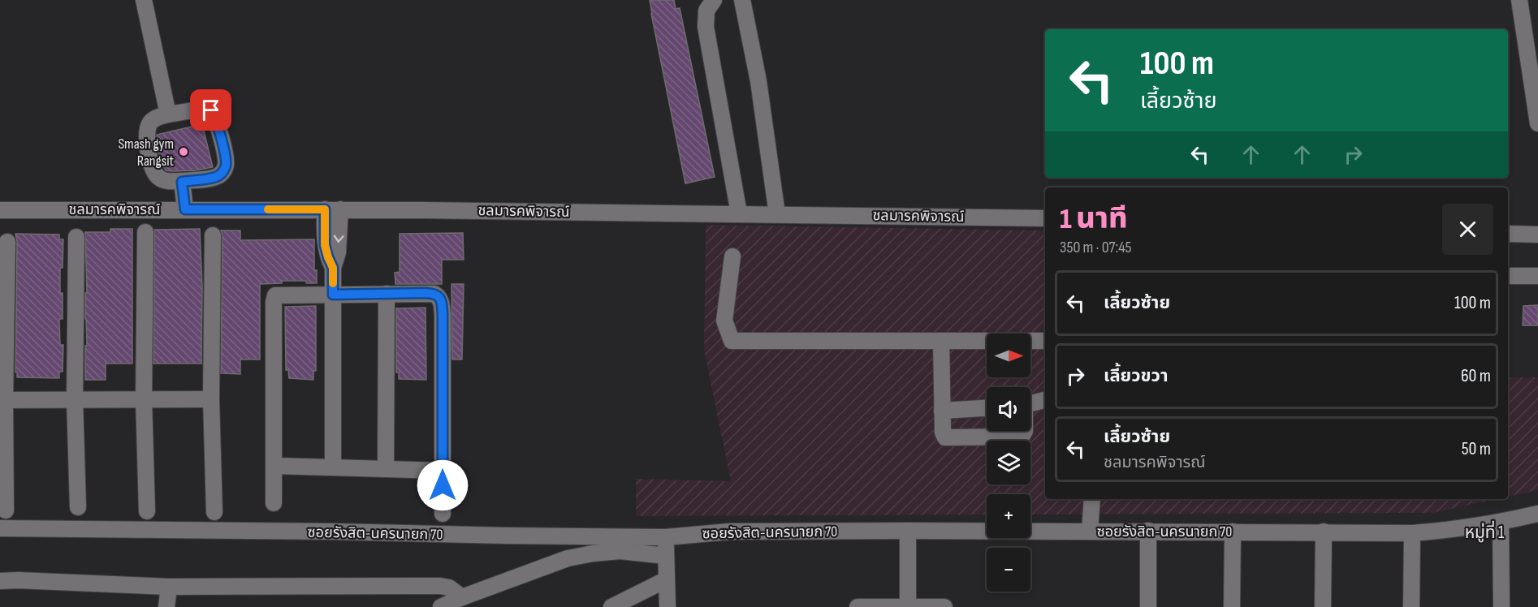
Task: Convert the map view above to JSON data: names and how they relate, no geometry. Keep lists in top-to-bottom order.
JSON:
{
  "streets": {
    "street": ["ชลมารคพิจารณ์", "ซอยรังสิต-นครนายก 70"]
  },
  "districts": ["หมู่ที่ 1"],
  "places": ["Smash gym Rangsit"],
  "north": "right",
  "page": {
    "turn": ["100 m", "เลี้ยวซ้าย"],
    "heading": ["1 นาที", "350 m · 07:45"],
    "list": [
      {
        "name": "เลี้ยวซ้าย",
        "value": "100 m"
      },
      {
        "name": "เลี้ยวขวา",
        "value": "60 m"
      },
      {
        "name": "เลี้ยวซ้าย",
        "note": "ชลมารคพิจารณ์",
        "value": "50 m"
      }
    ],
    "map_buttons": ["+", "−"]
  }
}
